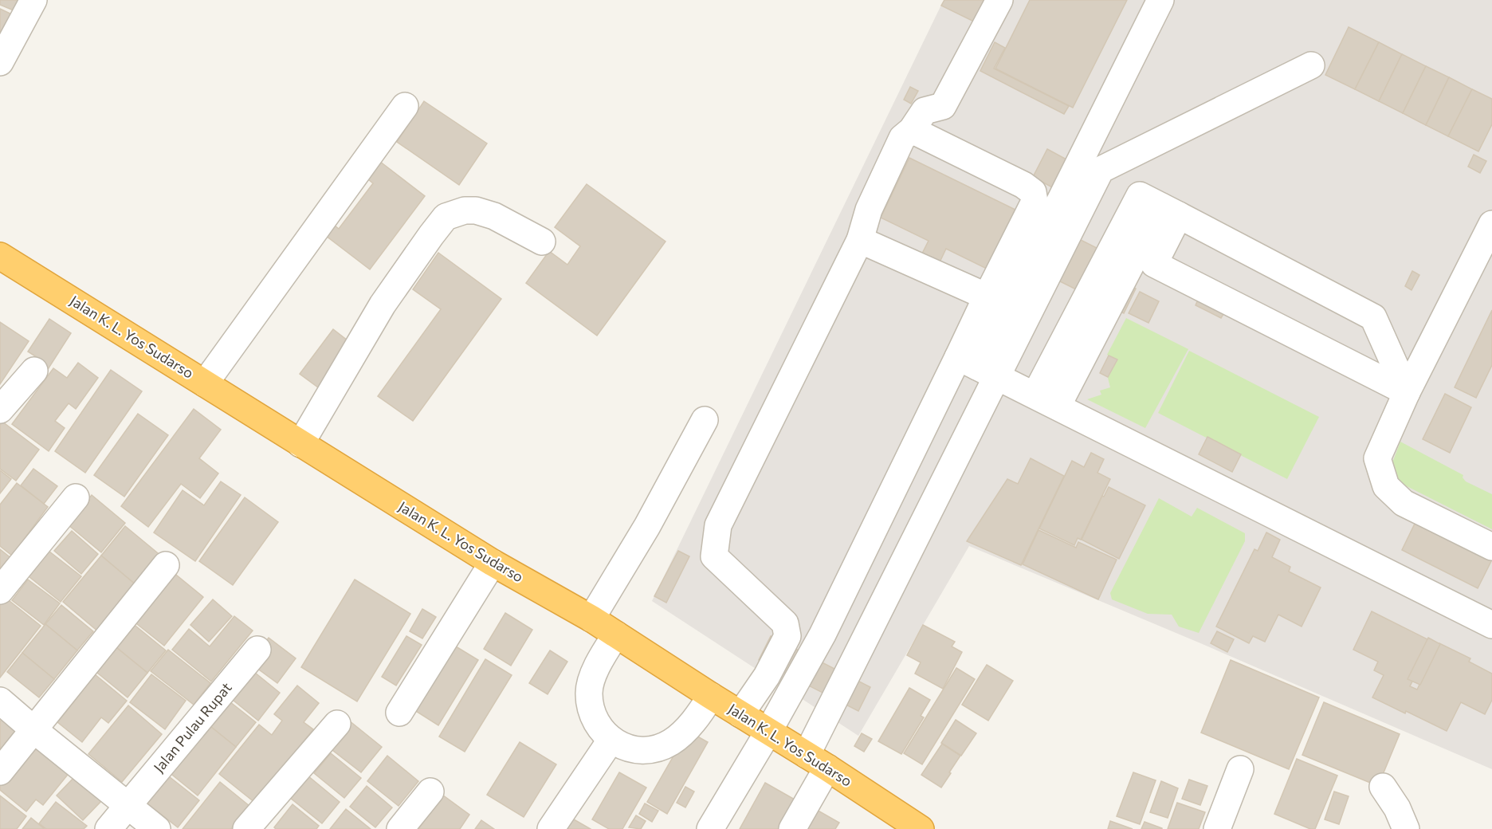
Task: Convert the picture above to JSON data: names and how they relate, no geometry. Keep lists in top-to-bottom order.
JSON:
{
  "streets": {
    "highway": ["Jalan K. L. Yos Sudarso"],
    "street": ["Jalan Pulau Rupat"]
  }
}
